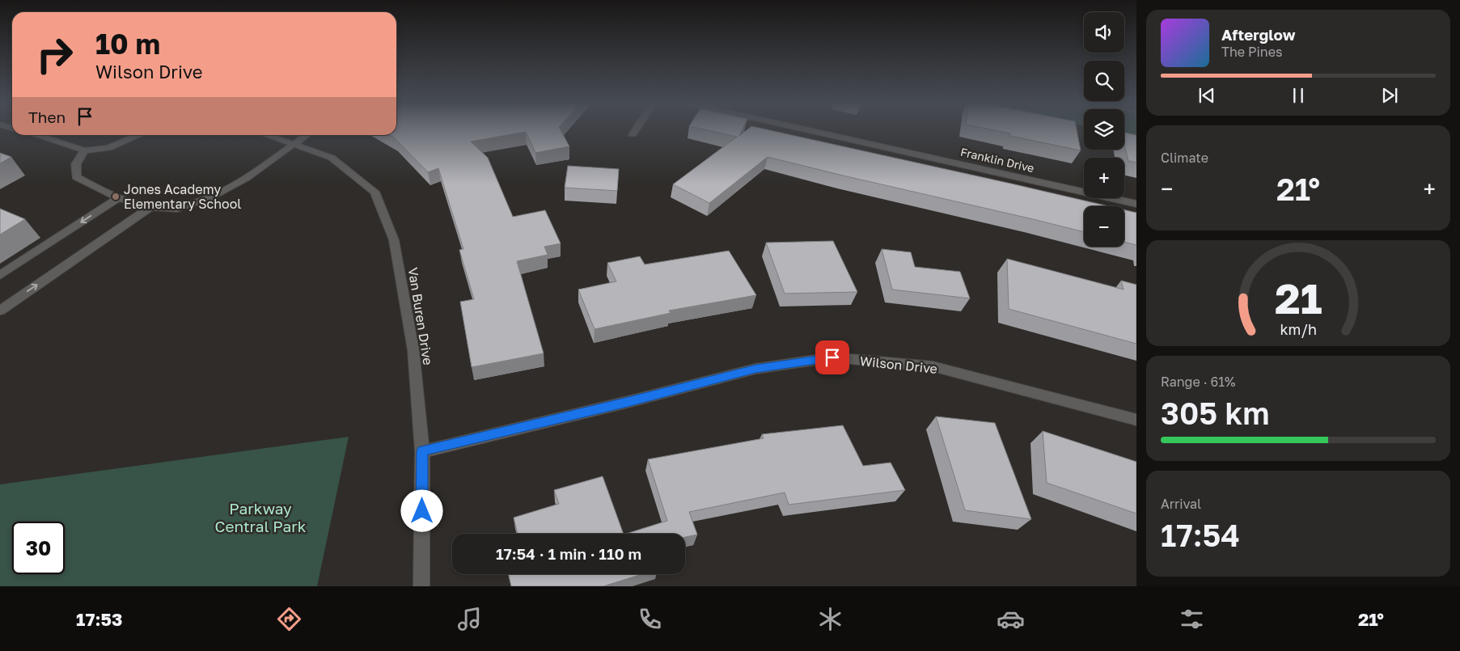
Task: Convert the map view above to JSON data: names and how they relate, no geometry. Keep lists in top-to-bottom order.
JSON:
{
  "streets": {
    "street": ["Franklin Drive", "Van Buren Drive", "Wilson Drive"]
  },
  "crossings": [
    ["Van Buren Drive", "Wilson Drive"]
  ],
  "parks": ["Parkway Central Park"],
  "places": ["Jones Academy Elementary School"],
  "page": {
    "map_buttons": ["+", "−"],
    "turn": ["10 m", "Wilson Drive"],
    "song": ["Afterglow", "The Pines"],
    "then": "Then",
    "tile": [
      "Climate",
      ["Range · 61%", "305 km"],
      ["Arrival", "17:54"]
    ],
    "heat": ["−", "21°", "+"],
    "limit": "30",
    "trip": "17:54 · 1 min · 110 m",
    "tabs": ["17:53", "21°"],
    "gauge": ["21", "km/h"]
  }
}
